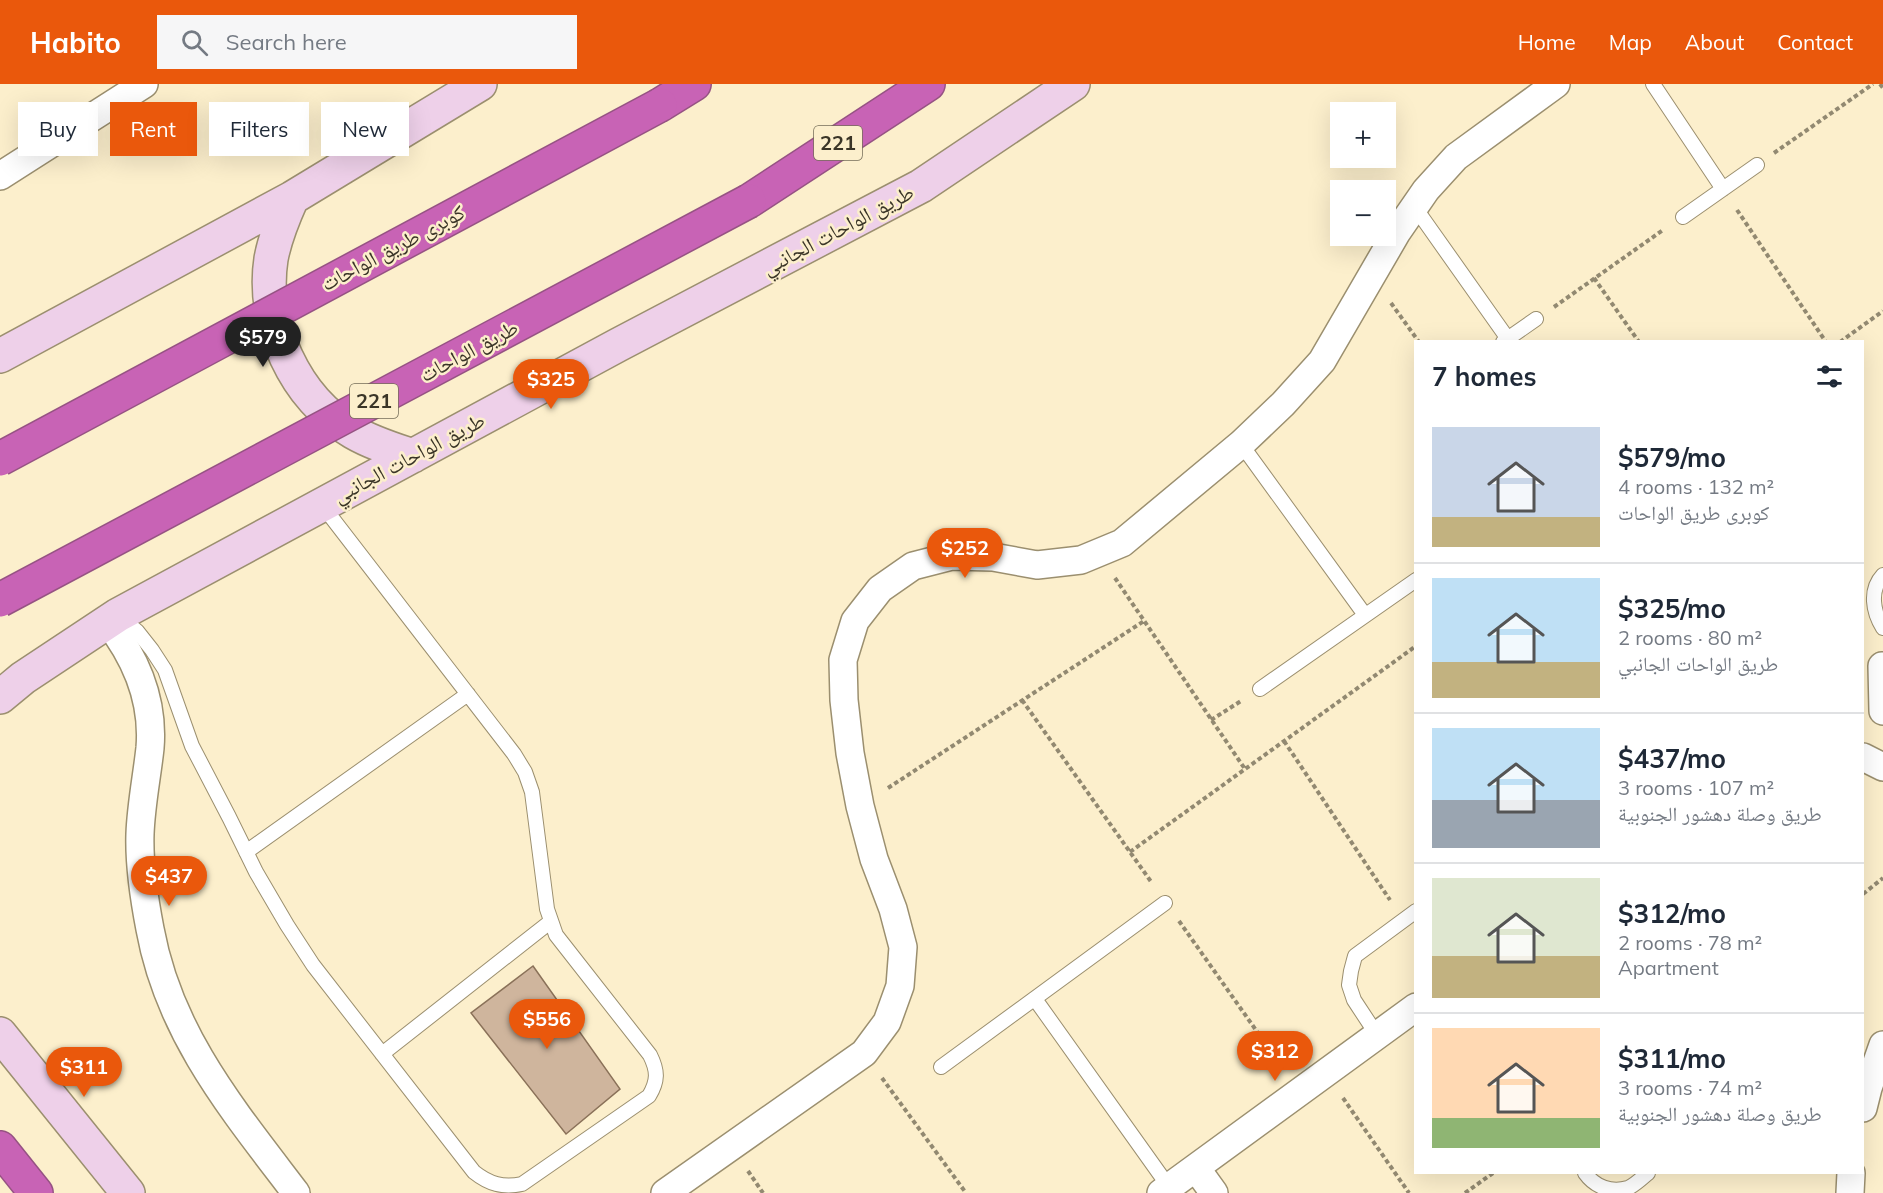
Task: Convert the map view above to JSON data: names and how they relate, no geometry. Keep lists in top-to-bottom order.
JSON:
{
  "streets": {
    "highway": ["221", "كوبرى طريق الواحات", "طريق الواحات"],
    "street": ["طريق الواحات الجانبي"]
  },
  "page": {
    "header": "Habito",
    "search": "Search here",
    "nav": [
      "Home",
      "Map",
      "About",
      "Contact"
    ],
    "map_buttons": ["+", "−"],
    "chip": [
      "Buy",
      "Rent",
      "Filters",
      "New"
    ],
    "price": [
      "$579",
      "$325",
      "$252",
      "$437",
      "$556",
      "$312",
      "$311"
    ],
    "heading": "7 homes",
    "list": [
      {
        "name": "$579/mo",
        "note": "4 rooms · 132 m² · كوبرى طريق الواحات"
      },
      {
        "name": "$325/mo",
        "note": "2 rooms · 80 m² · طريق الواحات الجانبي"
      },
      {
        "name": "$437/mo",
        "note": "3 rooms · 107 m² · طريق وصلة دهشور الجنوبية"
      },
      {
        "name": "$312/mo",
        "note": "2 rooms · 78 m² · Apartment"
      },
      {
        "name": "$311/mo",
        "note": "3 rooms · 74 m² · طريق وصلة دهشور الجنوبية"
      }
    ]
  }
}
